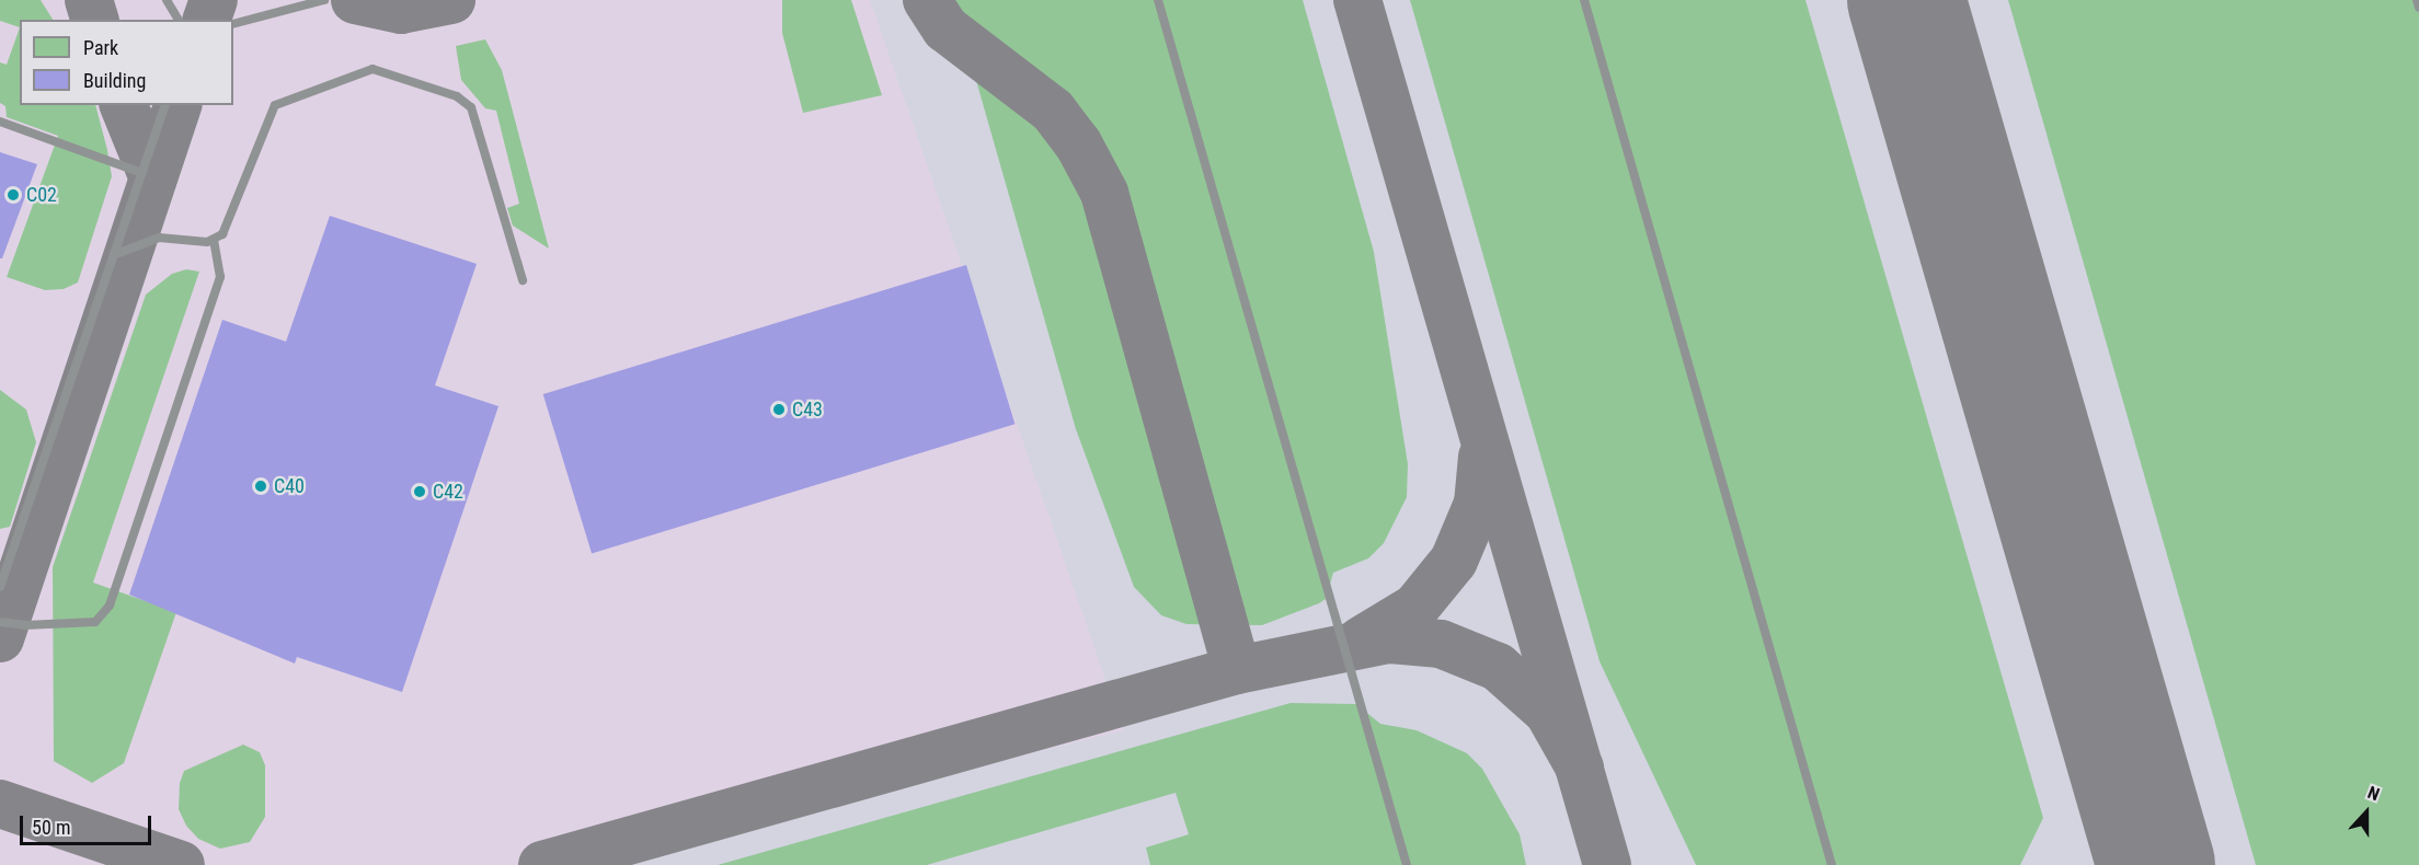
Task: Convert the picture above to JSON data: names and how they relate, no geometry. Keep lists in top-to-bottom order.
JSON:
{
  "places": [
    "C02",
    "C43",
    "C40",
    "C42"
  ],
  "legend": ["Park", "Building"],
  "scale_bar": "50 m",
  "north": "top"
}
